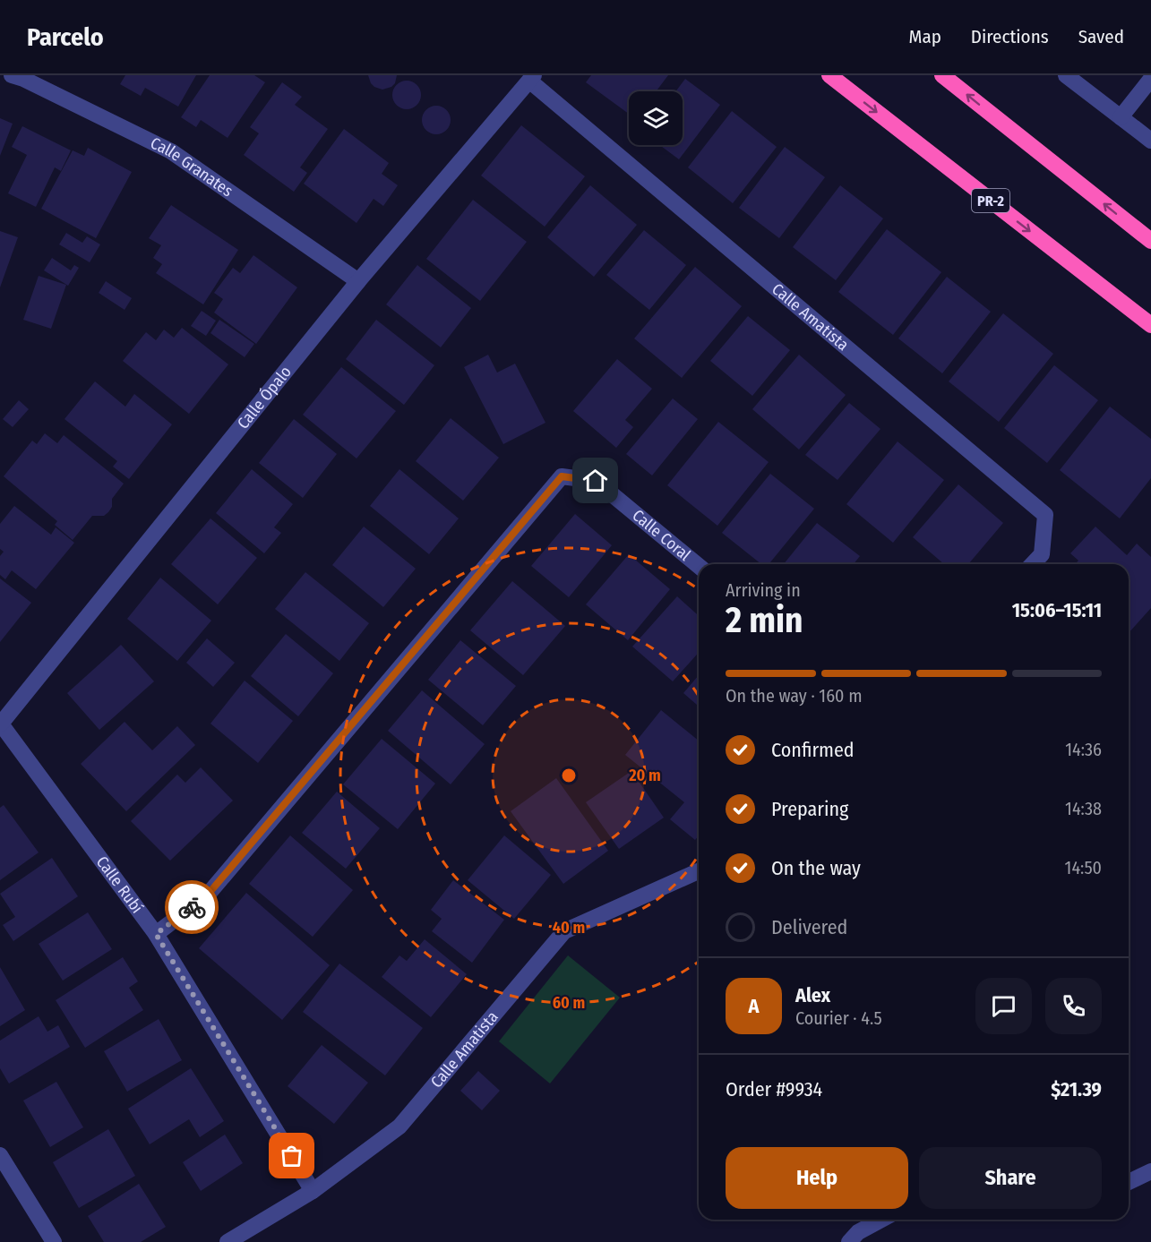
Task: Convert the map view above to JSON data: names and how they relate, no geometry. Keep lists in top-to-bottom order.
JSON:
{
  "streets": {
    "highway": ["PR-2"],
    "street": [
      "Calle Granates",
      "Calle Amatista",
      "Calle Ópalo",
      "Calle Coral",
      "Calle Rubí"
    ]
  },
  "crossings": [
    ["Calle Granates", "Calle Ópalo"],
    ["Calle Amatista", "Calle Ópalo"],
    ["Calle Amatista", "Calle Rubí"],
    ["Calle Ópalo", "Calle Rubí"],
    ["Calle Coral", "Calle Rubí"]
  ],
  "page": {
    "header": "Parcelo",
    "nav": ["Map", "Directions", "Saved"],
    "heading": ["2 min", "Arriving in", "15:06–15:11"],
    "panel": [
      "Alex",
      "Courier · 4.5",
      "Order #9934",
      "$21.39"
    ],
    "bar": "On the way · 160 m",
    "list": [
      ["Confirmed", "14:36"],
      ["Preparing", "14:38"],
      ["On the way", "14:50"],
      "Delivered"
    ],
    "round": "A",
    "buttons": ["Help", "Share"]
  },
  "rings": ["20 m", "40 m", "60 m"]
}
